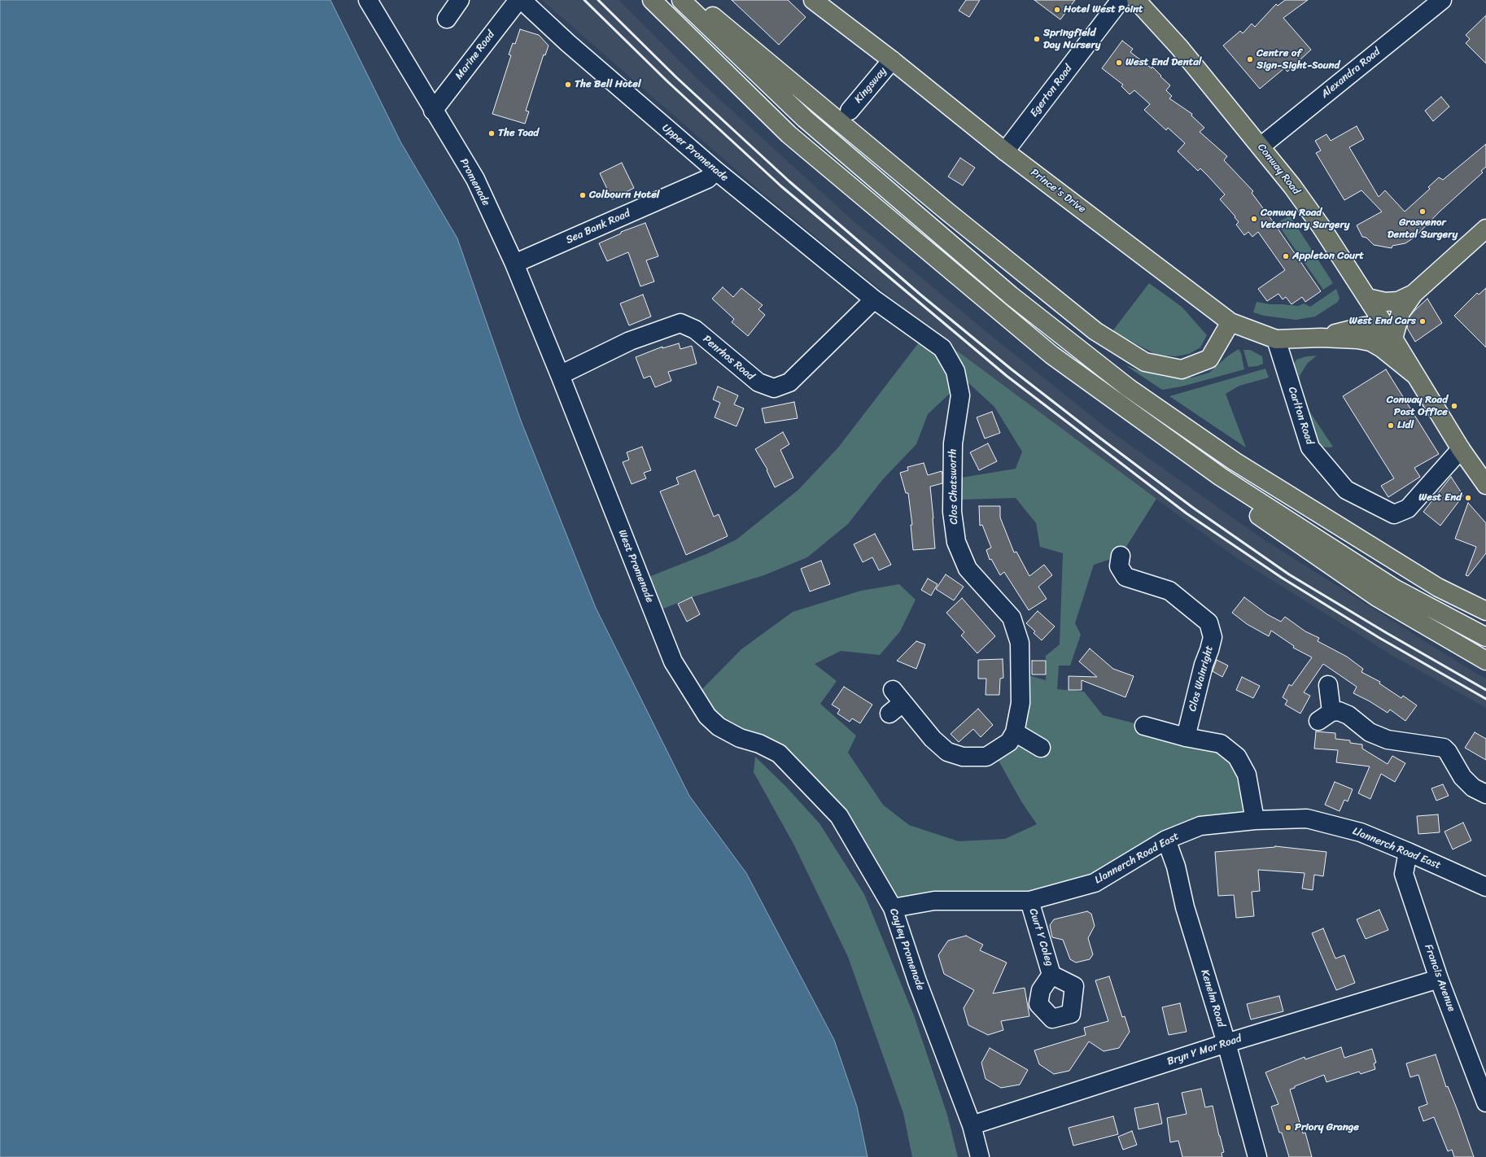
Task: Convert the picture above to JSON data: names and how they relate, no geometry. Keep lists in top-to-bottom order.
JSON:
{
  "streets": {
    "main road": ["Conway Road", "Prince's Drive"],
    "street": [
      "Marine Road",
      "Alexandra Road",
      "Kingsway",
      "Egerton Road",
      "Upper Promenade",
      "Promenade",
      "Sea Bank Road",
      "Penrhos Road",
      "Carlton Road",
      "Clos Chatsworth",
      "West Promenade",
      "Clos Wainright",
      "Llannerch Road East",
      "Cwrt Y Coleg",
      "Cayley Promenade",
      "Francis Avenue",
      "Kenelm Road",
      "Bryn Y Mor Road"
    ]
  },
  "crossings": [
    ["Marine Road", "Promenade"],
    ["Alexandra Road", "Conway Road"],
    ["Kingsway", "Prince's Drive"],
    ["Egerton Road", "Prince's Drive"],
    ["Upper Promenade", "Sea Bank Road"],
    ["Upper Promenade", "Penrhos Road"],
    ["Upper Promenade", "Clos Chatsworth"],
    ["Conway Road", "Prince's Drive"],
    ["Conway Road", "Carlton Road"],
    ["Promenade", "Sea Bank Road"],
    ["Promenade", "Penrhos Road"],
    ["Promenade", "West Promenade"],
    ["Prince's Drive", "Carlton Road"],
    ["Penrhos Road", "Clos Chatsworth"],
    ["Penrhos Road", "West Promenade"],
    ["West Promenade", "Cayley Promenade"],
    ["Llannerch Road East", "Cwrt Y Coleg"],
    ["Llannerch Road East", "Cayley Promenade"],
    ["Llannerch Road East", "Francis Avenue"],
    ["Llannerch Road East", "Kenelm Road"],
    ["Cayley Promenade", "Bryn Y Mor Road"],
    ["Francis Avenue", "Bryn Y Mor Road"],
    ["Kenelm Road", "Bryn Y Mor Road"]
  ],
  "places": [
    "Hotel West Point",
    "Springfield Day Nursery",
    "Centre of Sign-Sight-Sound",
    "West End Dental",
    "The Bell Hotel",
    "The Toad",
    "Colbourn Hotel",
    "Grosvenor Dental Surgery",
    "Conway Road Veterinary Surgery",
    "Appleton Court",
    "West End Cars",
    "Conway Road Post Office",
    "Lidl",
    "West End",
    "Priory Grange"
  ]
}
